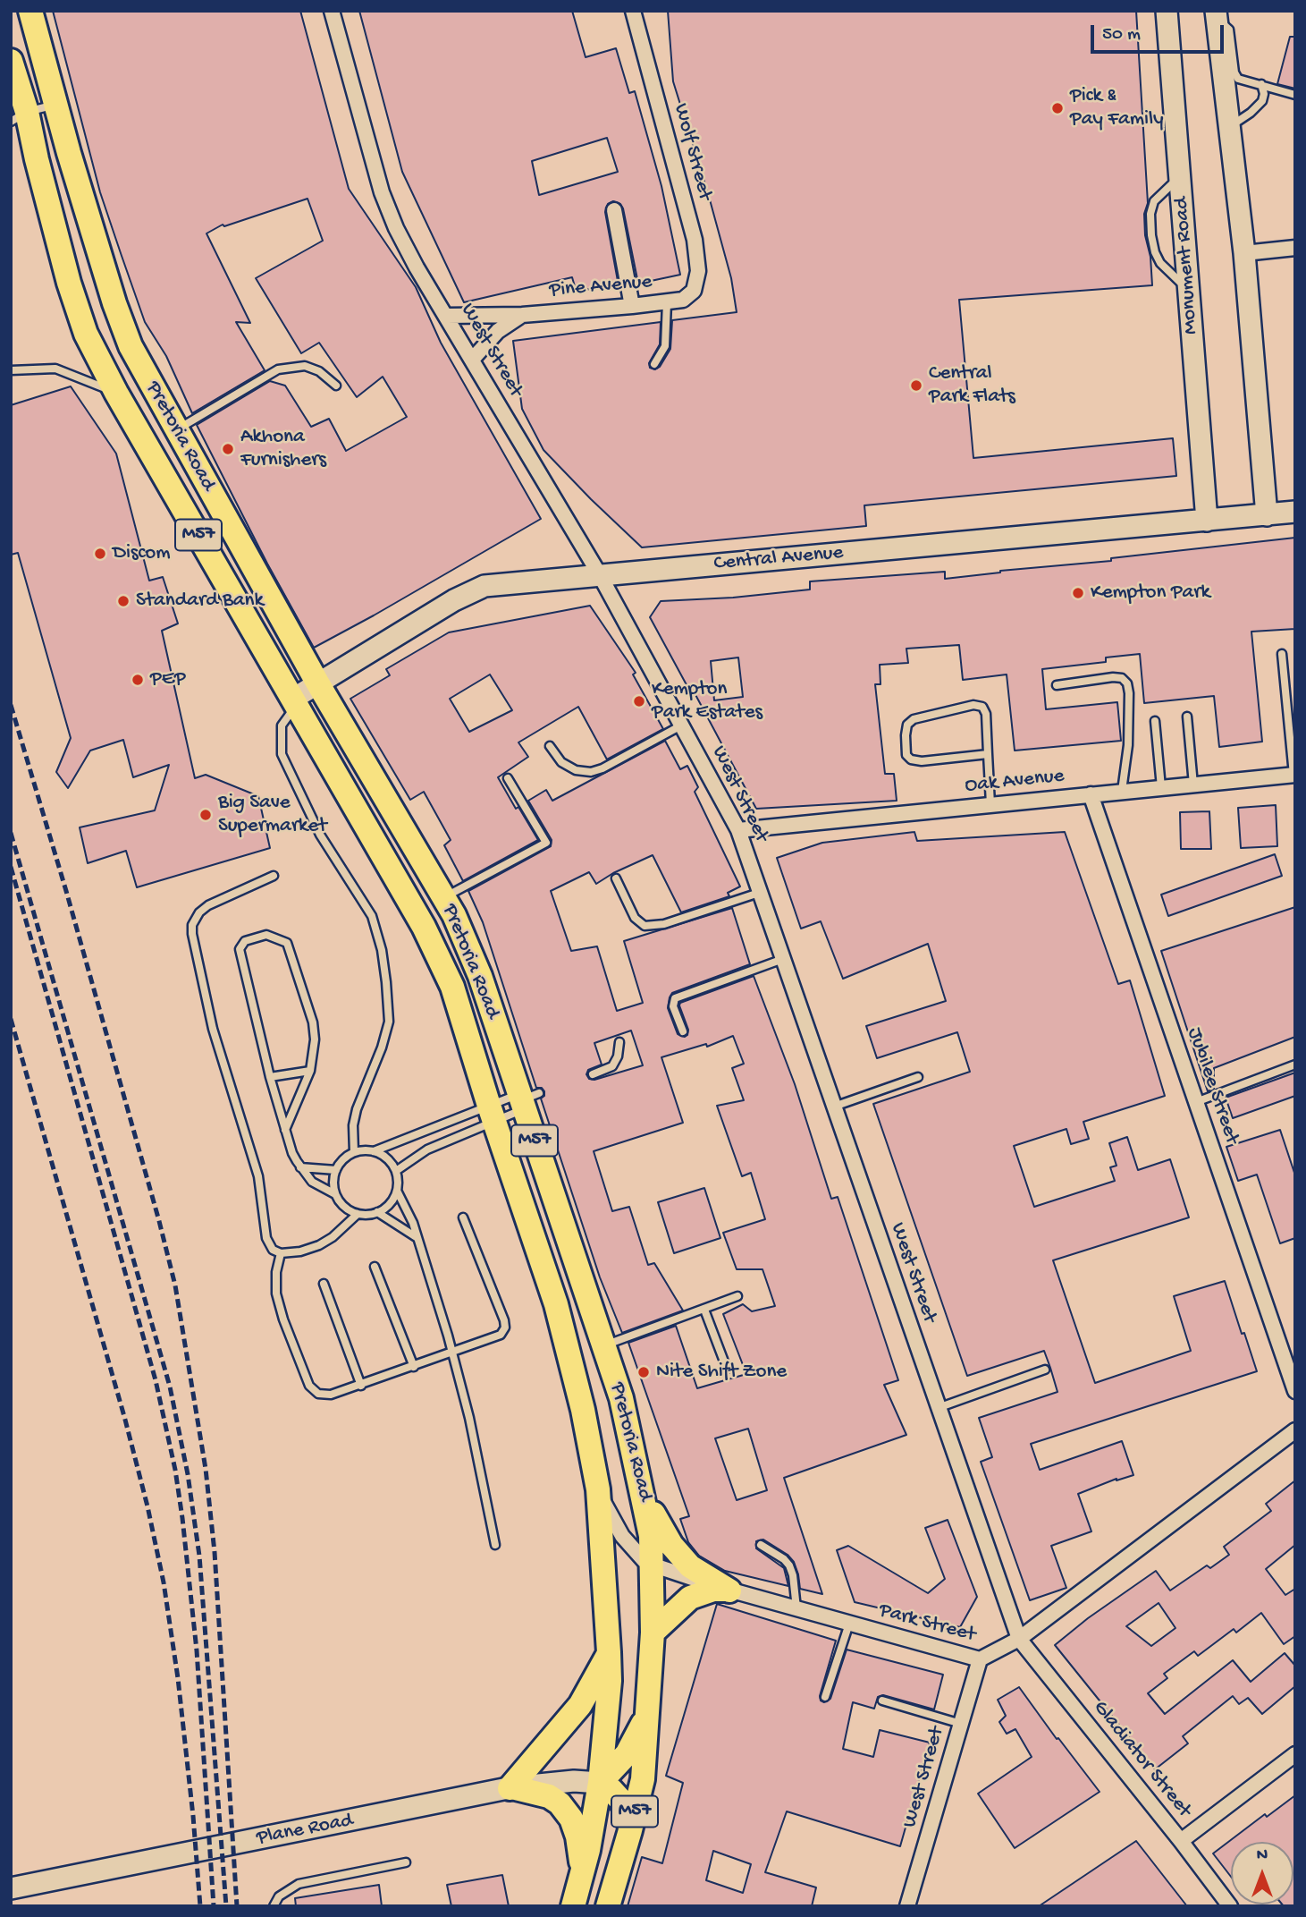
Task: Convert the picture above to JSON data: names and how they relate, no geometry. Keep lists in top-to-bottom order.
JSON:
{
  "streets": {
    "main road": [
      "Monument Road",
      "Pretoria Road",
      "M57",
      "Central Avenue",
      "Plane Road"
    ],
    "street": [
      "Wolf Street",
      "Pine Avenue",
      "West Street",
      "Oak Avenue",
      "Jubilee Street",
      "Park Street",
      "Gladiator Street"
    ]
  },
  "crossings": [
    ["Wolf Street", "Pine Avenue"],
    ["Monument Road", "Central Avenue"],
    ["Pine Avenue", "West Street"],
    ["West Street", "Central Avenue"],
    ["West Street", "Oak Avenue"],
    ["West Street", "Park Street"],
    ["West Street", "Gladiator Street"],
    ["Pretoria Road", "Central Avenue"],
    ["Pretoria Road", "Park Street"],
    ["Pretoria Road", "Plane Road"],
    ["Oak Avenue", "Jubilee Street"],
    ["Park Street", "Gladiator Street"]
  ],
  "places": [
    "Pick & Pay Family",
    "Central Park Flats",
    "Akhona Furnishers",
    "Discom",
    "Kempton Park",
    "Standard Bank",
    "PEP",
    "Kempton Park Estates",
    "Big Save Supermarket",
    "Nite Shift Zone"
  ],
  "scale_bar": "50 m",
  "north": "top"
}
